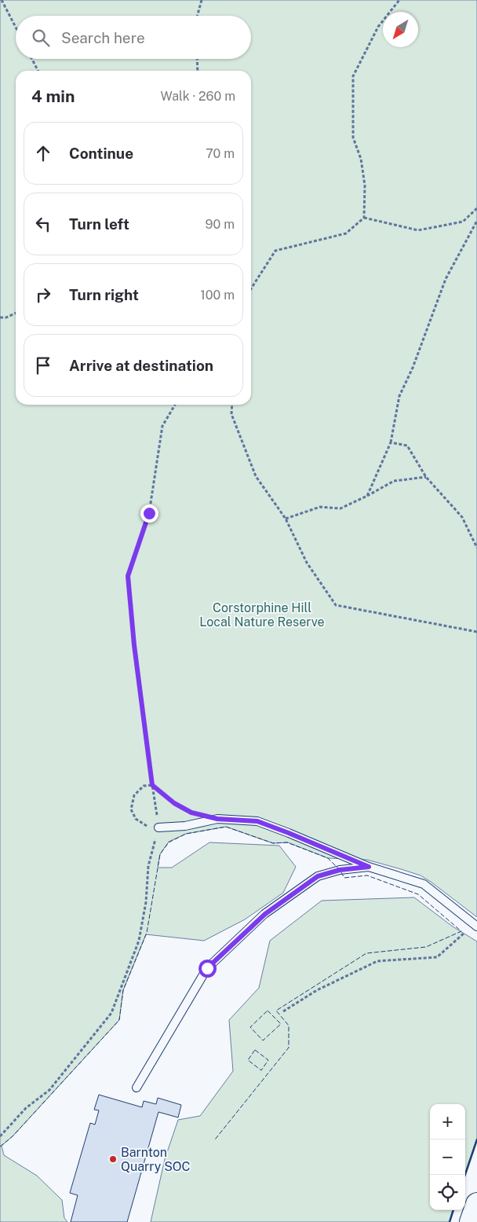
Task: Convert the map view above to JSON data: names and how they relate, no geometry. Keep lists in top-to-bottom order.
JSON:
{
  "parks": ["Corstorphine Hill Local Nature Reserve"],
  "places": ["Barnton Quarry SOC"],
  "north": "bottom left",
  "page": {
    "search": "Search here",
    "heading": ["4 min", "Walk · 260 m"],
    "list": [
      ["Continue", "70 m"],
      ["Turn left", "90 m"],
      ["Turn right", "100 m"],
      "Arrive at destination"
    ],
    "map_buttons": ["+", "−"]
  }
}
